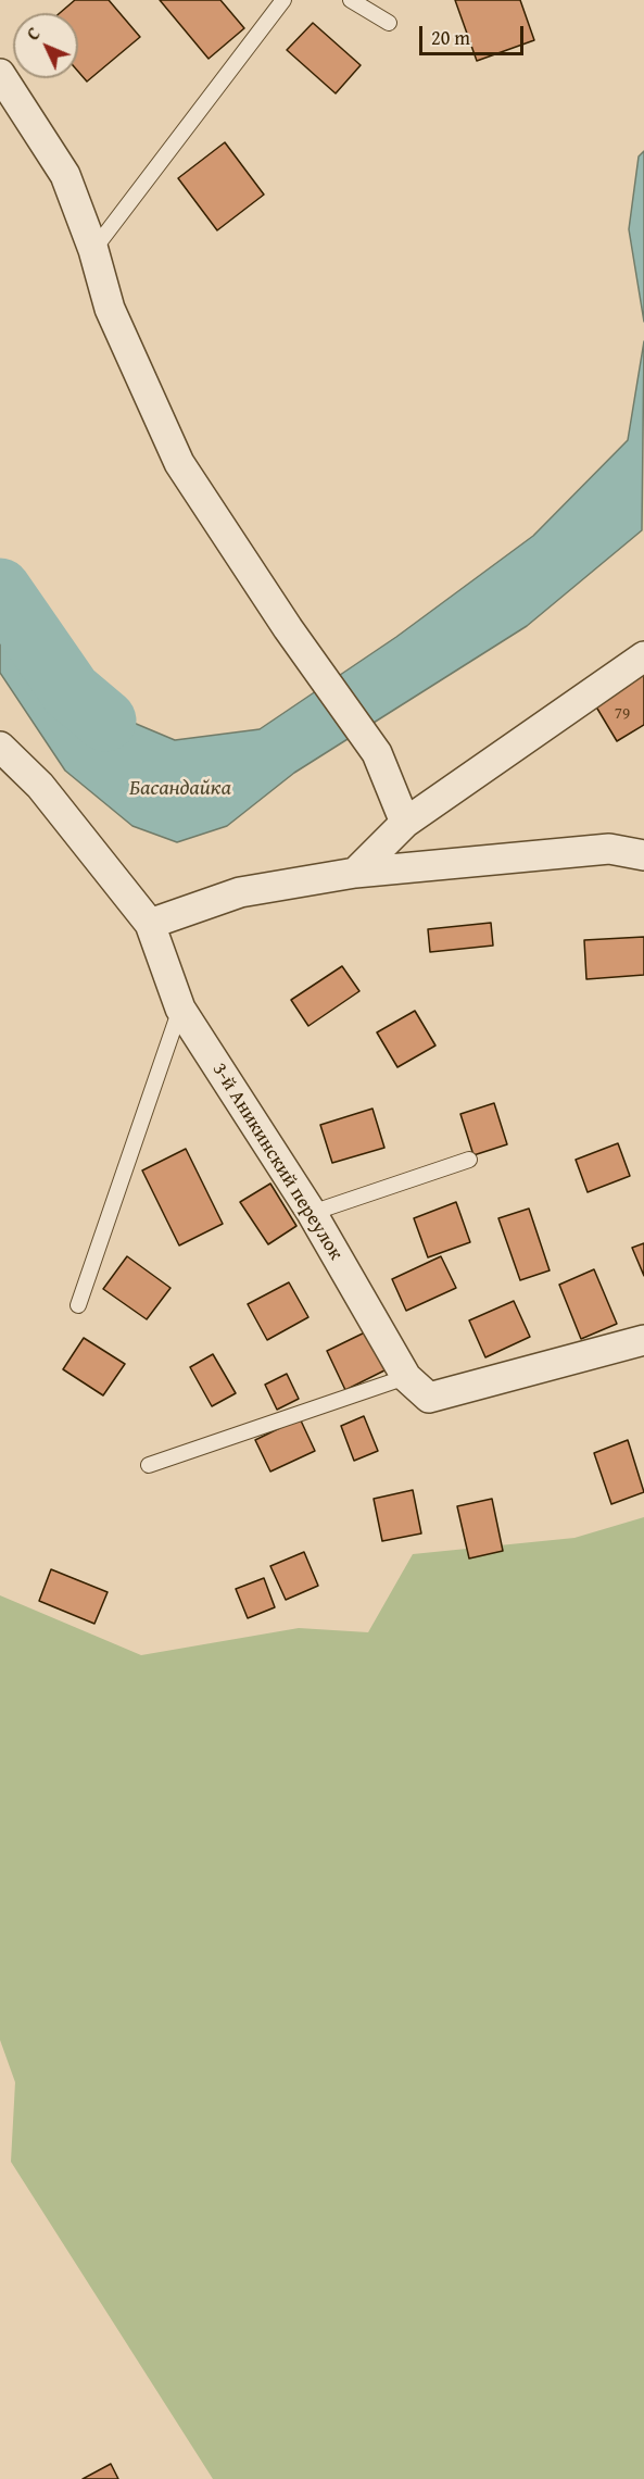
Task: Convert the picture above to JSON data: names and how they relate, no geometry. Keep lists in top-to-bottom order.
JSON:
{
  "streets": {
    "street": ["3-й Аникинский переулок"]
  },
  "water": ["Басандайка"],
  "house_numbers": ["79"],
  "scale_bar": "20 m",
  "north": "top left"
}
